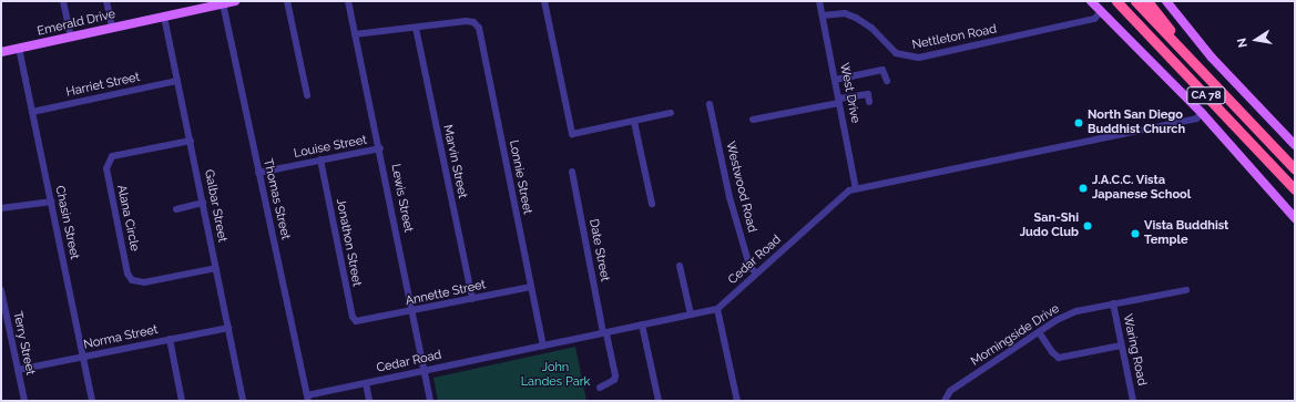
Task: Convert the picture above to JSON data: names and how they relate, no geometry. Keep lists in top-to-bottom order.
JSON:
{
  "streets": {
    "highway": ["CA 78"],
    "main road": ["Emerald Drive"],
    "street": [
      "Nettleton Road",
      "Harriet Street",
      "West Drive",
      "Louise Street",
      "Marvin Street",
      "Lonnie Street",
      "Westwood Road",
      "Lewis Street",
      "Thomas Street",
      "Galbar Street",
      "Alana Circle",
      "Chasin Street",
      "Jonathon Street",
      "Date Street",
      "Cedar Road",
      "Annette Street",
      "Morningside Drive",
      "Norma Street",
      "Terry Street",
      "Waring Road"
    ]
  },
  "crossings": [
    ["Emerald Drive", "Thomas Street"],
    ["Emerald Drive", "Galbar Street"],
    ["Emerald Drive", "Chasin Street"],
    ["Nettleton Road", "West Drive"],
    ["Harriet Street", "Galbar Street"],
    ["Harriet Street", "Chasin Street"],
    ["West Drive", "Cedar Road"],
    ["Louise Street", "Lewis Street"],
    ["Louise Street", "Thomas Street"],
    ["Louise Street", "Jonathon Street"],
    ["Marvin Street", "Lonnie Street"],
    ["Marvin Street", "Annette Street"],
    ["Lonnie Street", "Cedar Road"],
    ["Lonnie Street", "Annette Street"],
    ["Westwood Road", "Cedar Road"],
    ["Lewis Street", "Cedar Road"],
    ["Lewis Street", "Annette Street"],
    ["Thomas Street", "Cedar Road"],
    ["Galbar Street", "Alana Circle"],
    ["Galbar Street", "Norma Street"],
    ["Chasin Street", "Norma Street"],
    ["Jonathon Street", "Annette Street"],
    ["Date Street", "Cedar Road"],
    ["Morningside Drive", "Waring Road"],
    ["Norma Street", "Terry Street"]
  ],
  "parks": ["John Landes Park"],
  "places": [
    "North San Diego Buddhist Church",
    "J.A.C.C. Vista Japanese School",
    "San-Shi Judo Club",
    "Vista Buddhist Temple"
  ],
  "north": "left"
}
